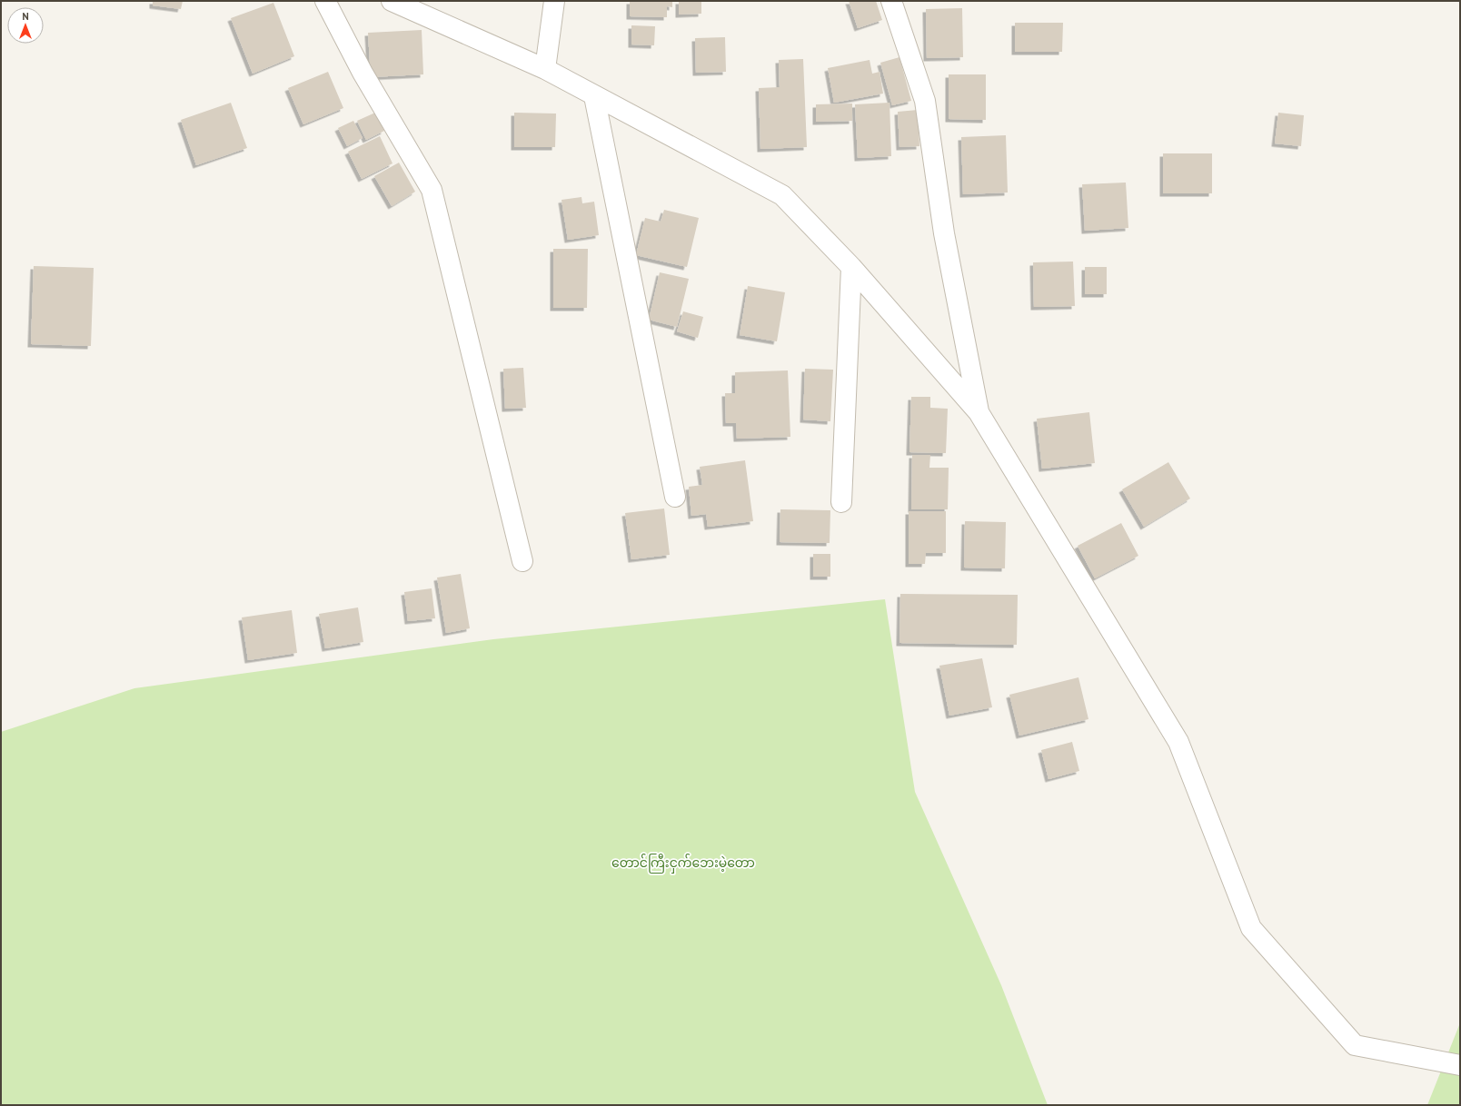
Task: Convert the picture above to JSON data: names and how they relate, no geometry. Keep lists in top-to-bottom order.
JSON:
{
  "parks": ["တောင်ကြီးငှက်ဘေးမဲ့တော"],
  "north": "top"
}
